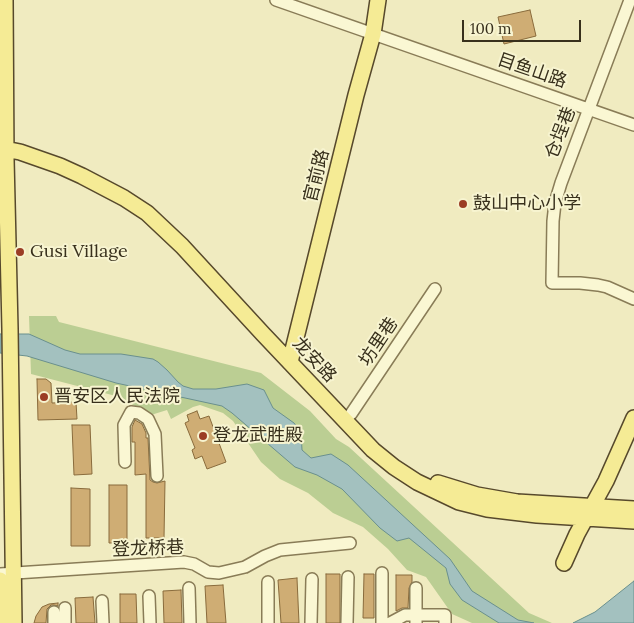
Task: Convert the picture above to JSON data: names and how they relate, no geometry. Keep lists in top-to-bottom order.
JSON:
{
  "streets": {
    "main road": ["官前路", "龙安路"],
    "street": [
      "目鱼山路",
      "仓埕巷",
      "坊里巷",
      "登龙桥巷"
    ]
  },
  "crossings": [
    ["目鱼山路", "仓埕巷"],
    ["目鱼山路", "官前路"],
    ["官前路", "龙安路"],
    ["坊里巷", "龙安路"]
  ],
  "places": [
    "鼓山中心小学",
    "Gusi Village",
    "晋安区人民法院",
    "登龙武胜殿"
  ],
  "scale_bar": "100 m"
}
